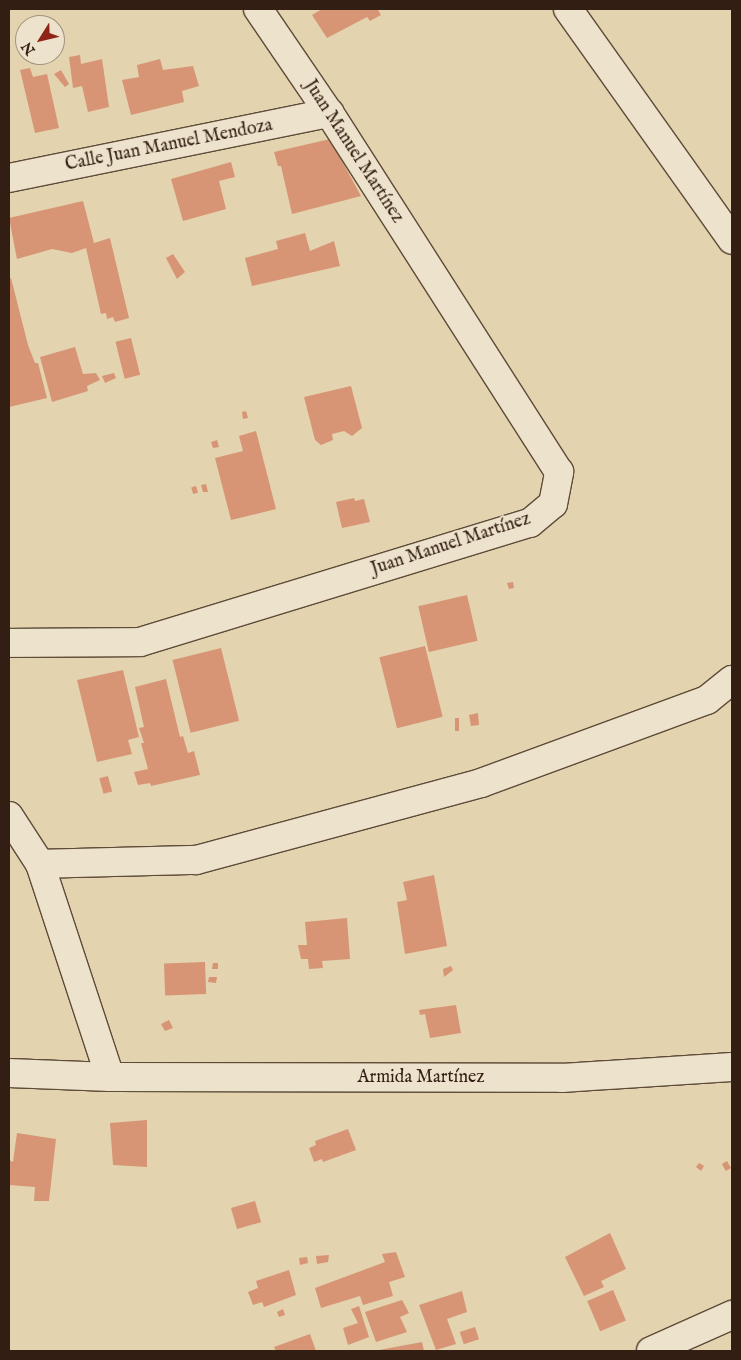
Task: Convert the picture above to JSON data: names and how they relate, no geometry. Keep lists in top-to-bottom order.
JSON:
{
  "streets": {
    "street": ["Calle Juan Manuel Mendoza", "Juan Manuel Martínez", "Armida Martínez"]
  },
  "crossings": [
    ["Calle Juan Manuel Mendoza", "Juan Manuel Martínez"]
  ],
  "north": "bottom left"
}
